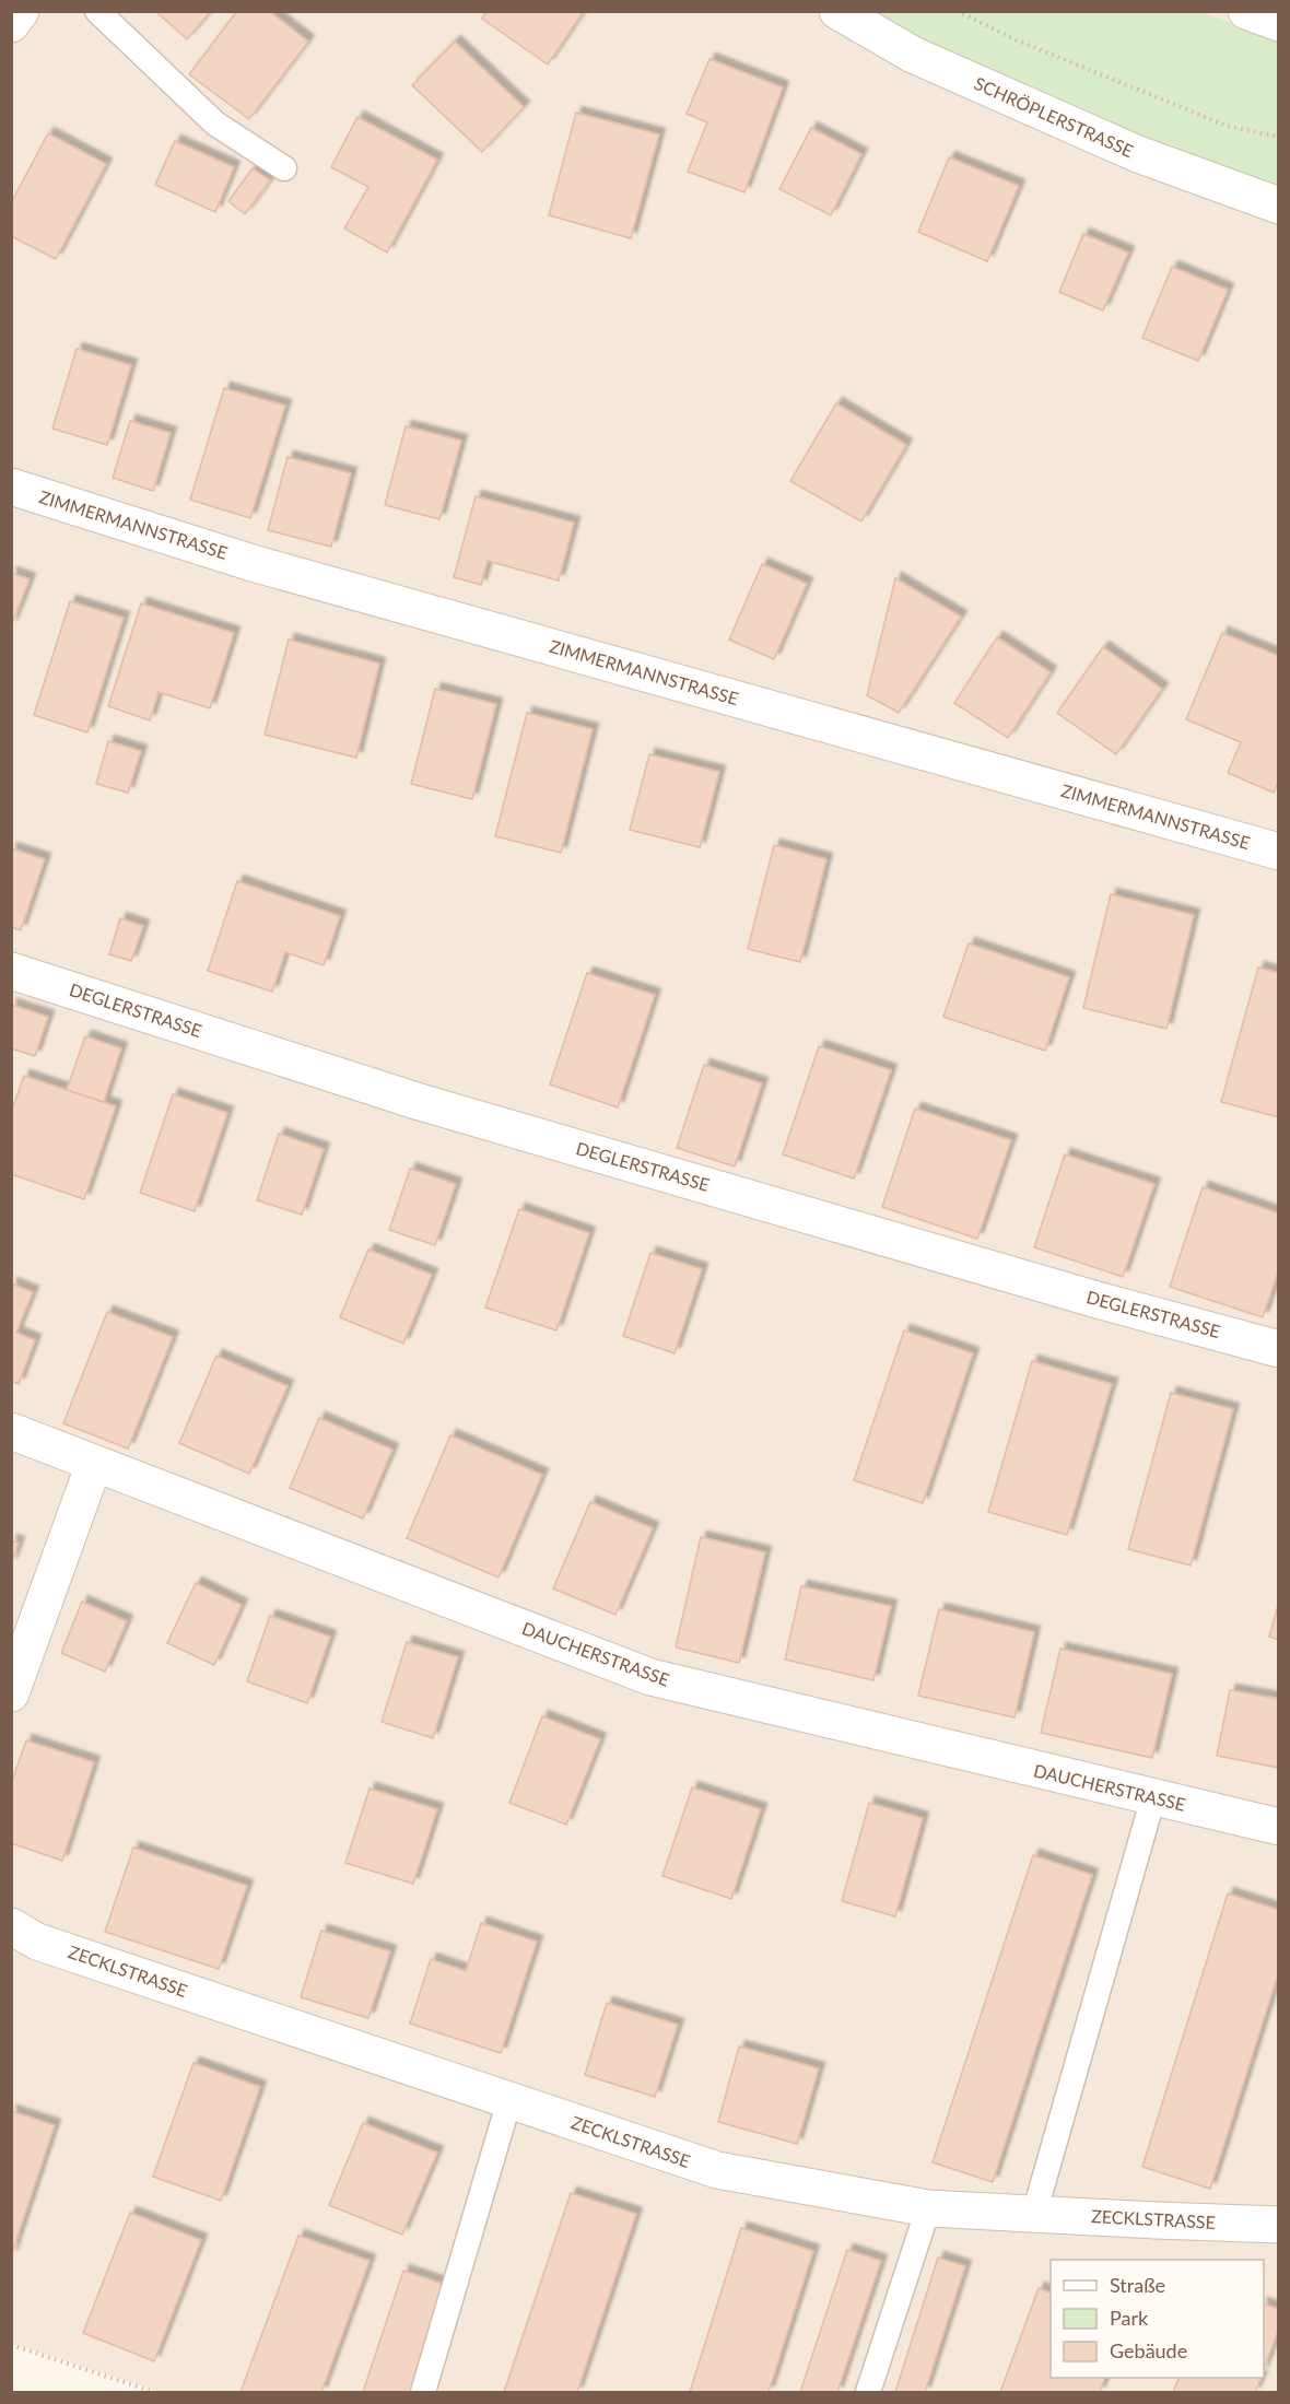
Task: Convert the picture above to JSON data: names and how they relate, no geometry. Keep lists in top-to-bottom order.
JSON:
{
  "streets": {
    "street": [
      "SCHRÖPLERSTRASSE",
      "ZIMMERMANNSTRASSE",
      "DEGLERSTRASSE",
      "DAUCHERSTRASSE",
      "ZECKLSTRASSE"
    ]
  },
  "legend": ["Straße", "Park", "Gebäude"]
}
